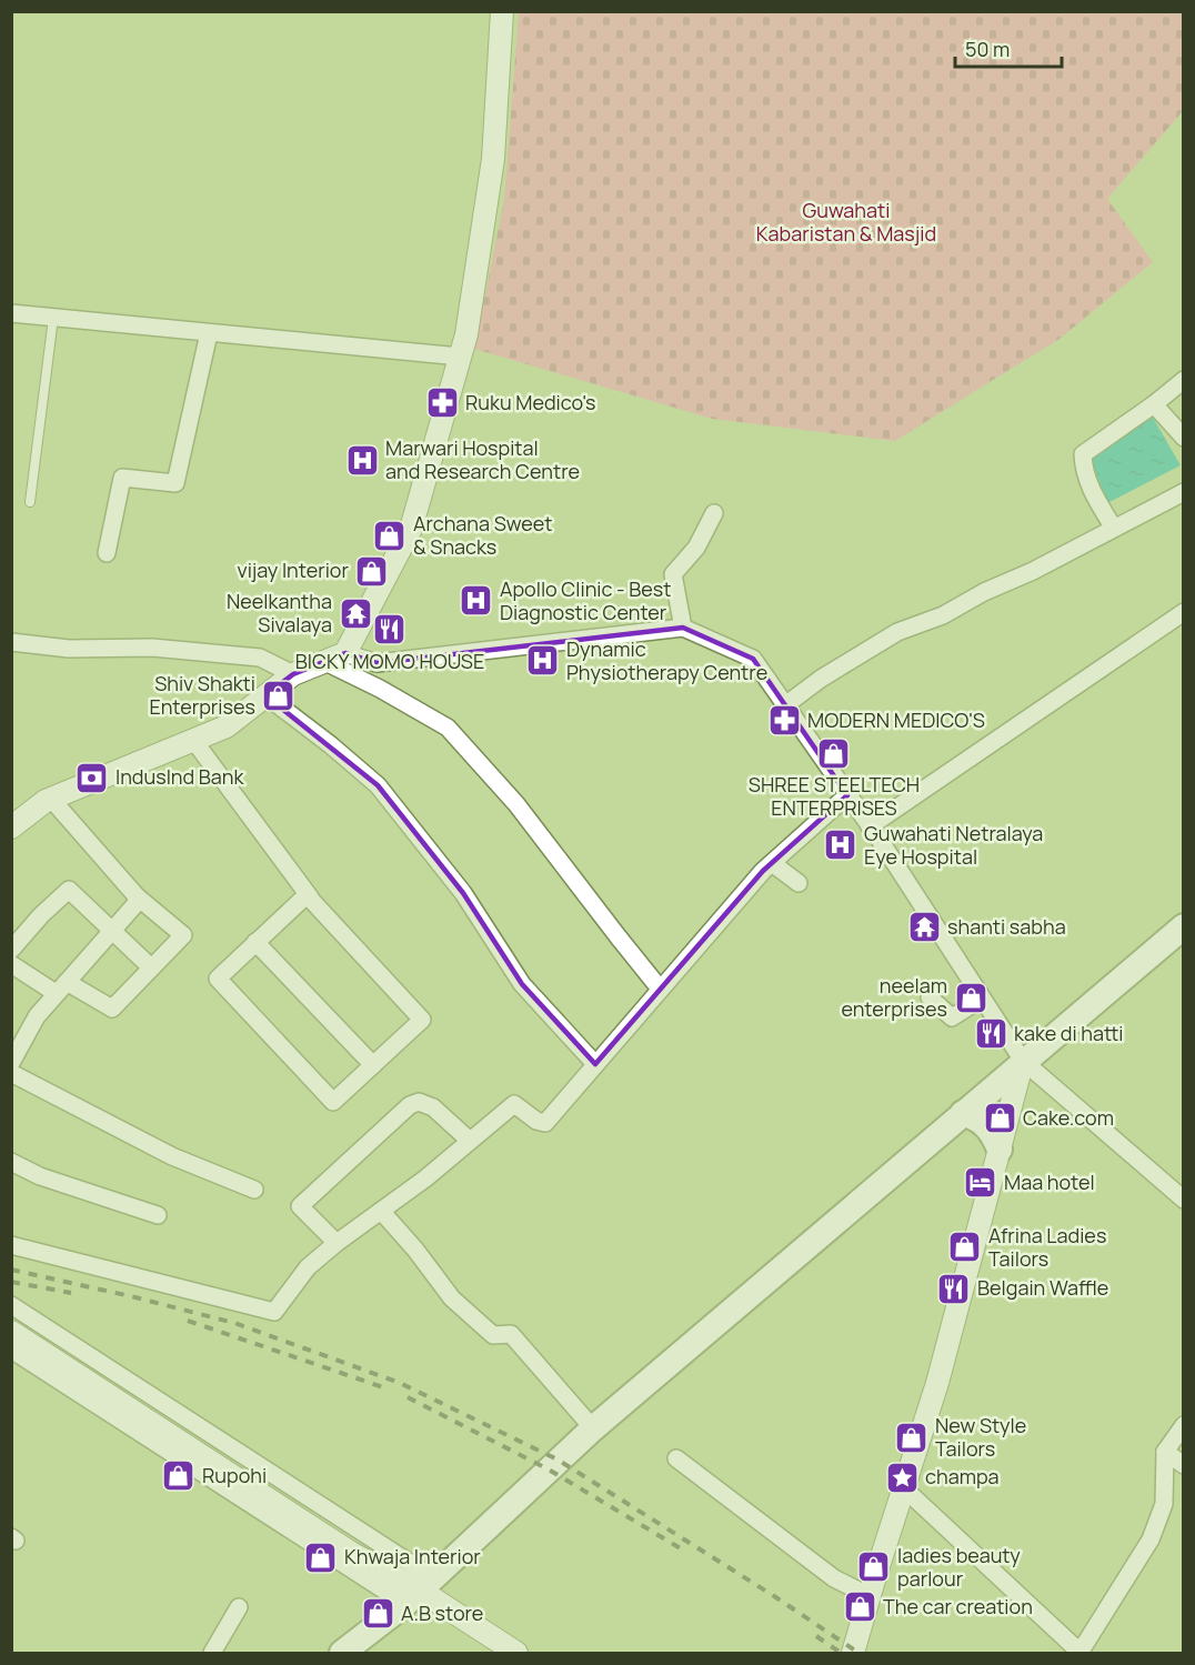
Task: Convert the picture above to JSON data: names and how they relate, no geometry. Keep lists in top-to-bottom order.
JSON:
{
  "parks": ["Guwahati Kabaristan & Masjid"],
  "places": {
    "pharmacy": ["Ruku Medico's", "MODERN MEDICO'S"],
    "hospital": [
      "Marwari Hospital and Research Centre",
      "Apollo Clinic - Best Diagnostic Center",
      "Dynamic Physiotherapy Centre",
      "Guwahati Netralaya Eye Hospital"
    ],
    "shop": [
      "Archana Sweet & Snacks",
      "vijay Interior",
      "Shiv Shakti Enterprises",
      "SHREE STEELTECH ENTERPRISES",
      "neelam enterprises",
      "Cake.com",
      "Afrina Ladies Tailors",
      "New Style Tailors",
      "Rupohi",
      "Khwaja Interior",
      "ladies beauty parlour",
      "The car creation",
      "A.B store"
    ],
    "temple": ["Neelkantha Sivalaya", "shanti sabha"],
    "restaurant": ["BICKY MOMO HOUSE", "kake di hatti", "Belgain Waffle"],
    "bank": ["IndusInd Bank"],
    "hotel": ["Maa hotel"],
    "place": ["champa"]
  },
  "scale_bar": "50 m"
}
